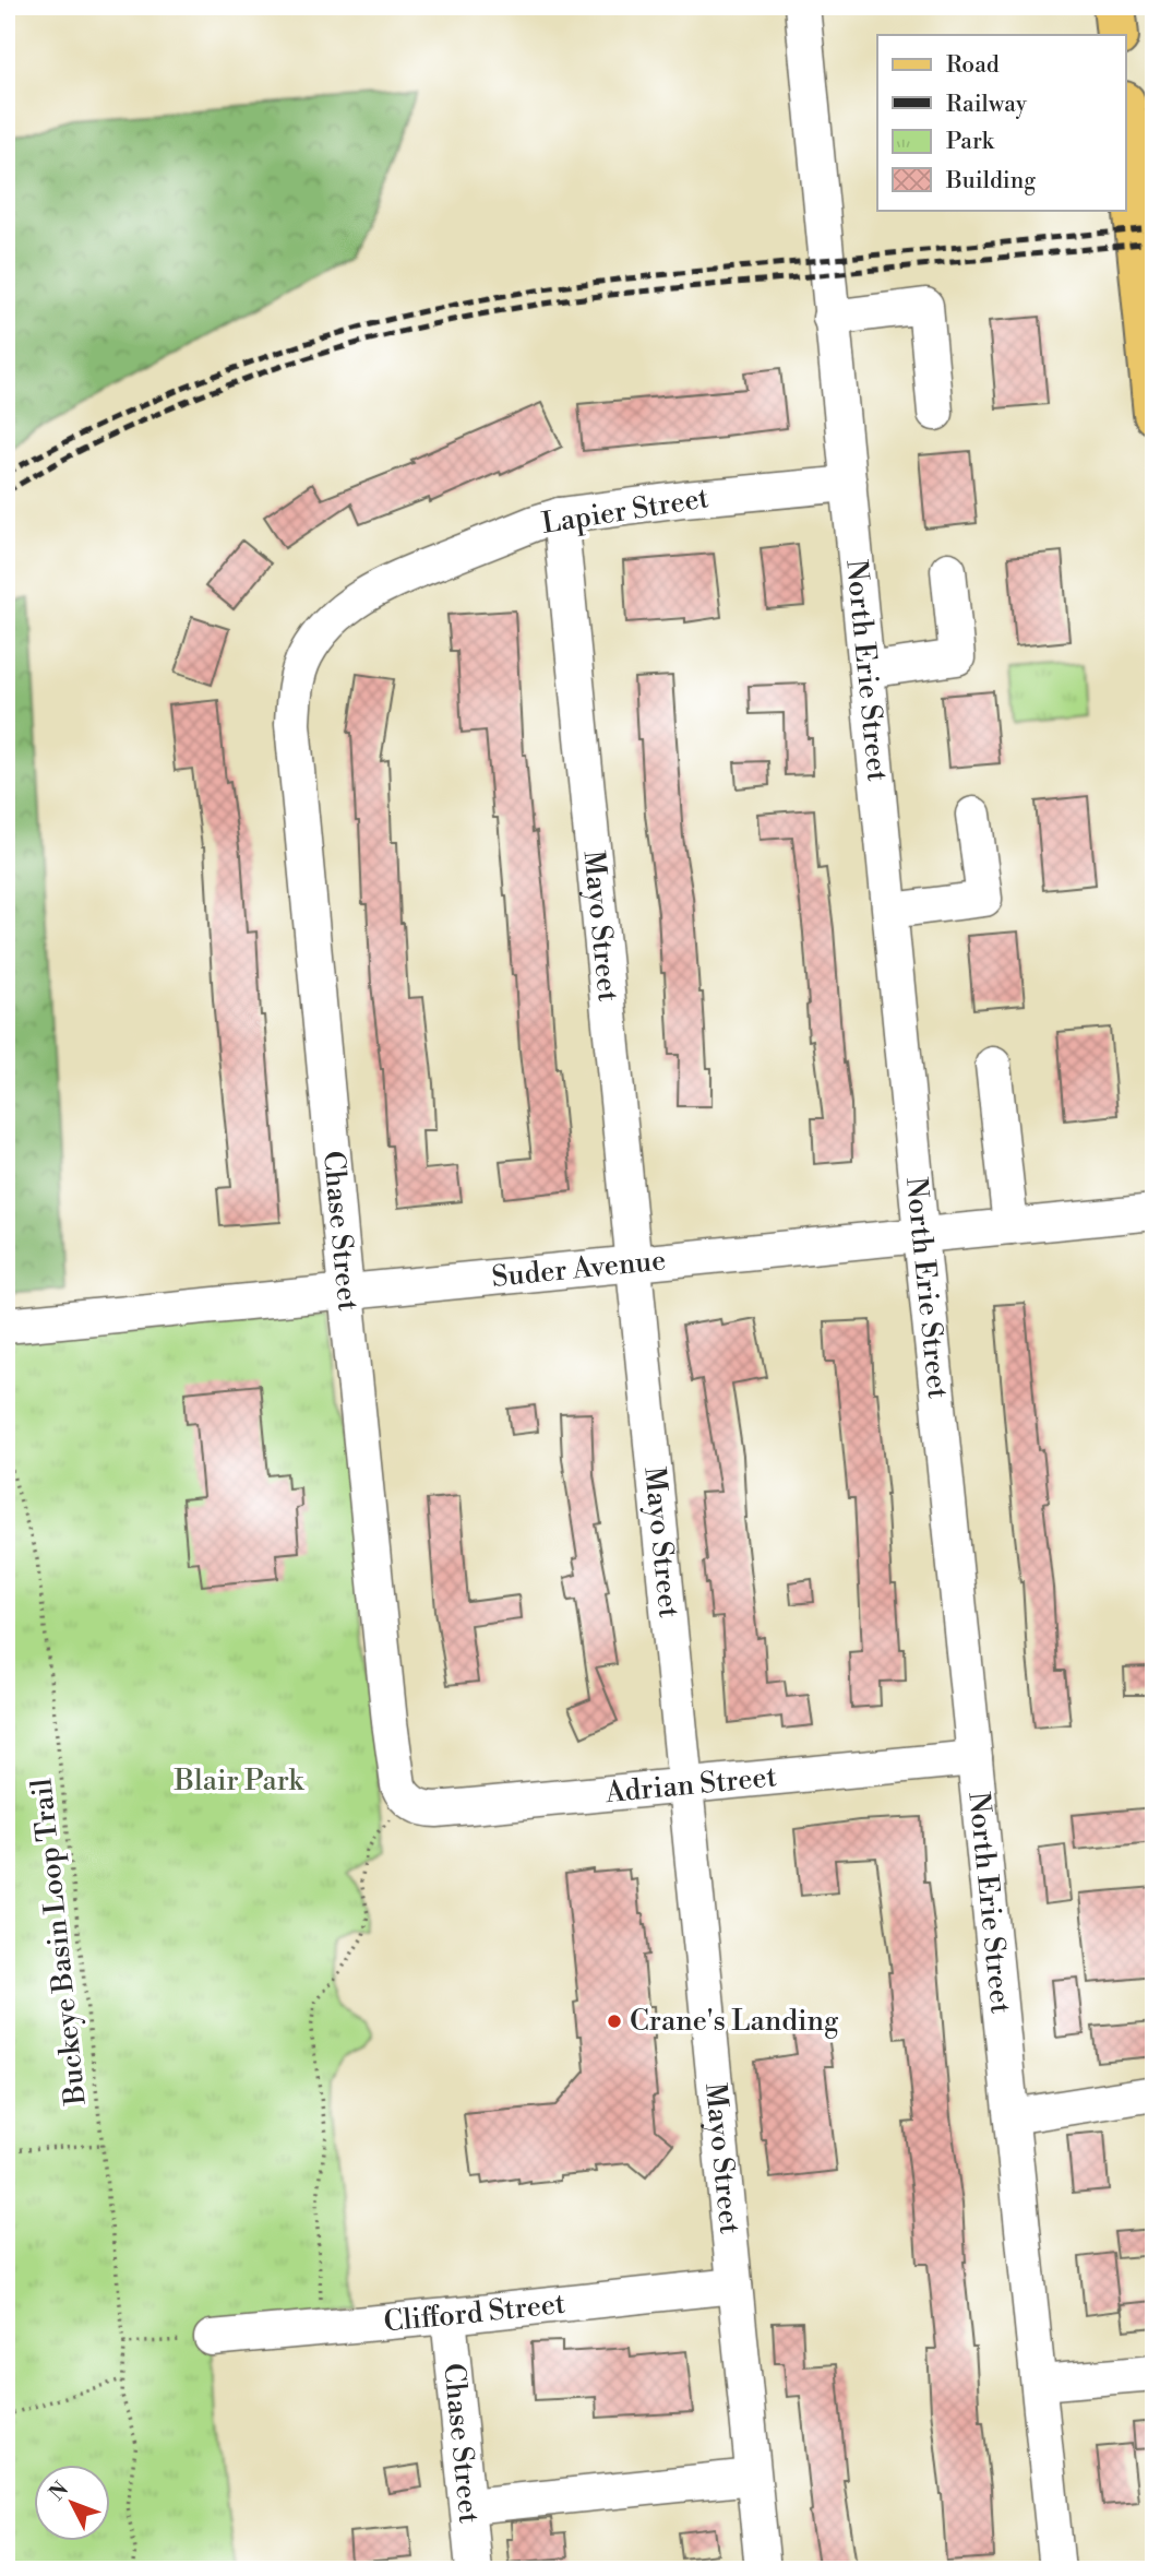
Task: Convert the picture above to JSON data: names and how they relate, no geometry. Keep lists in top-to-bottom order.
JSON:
{
  "streets": {
    "street": [
      "Lapier Street",
      "North Erie Street",
      "Mayo Street",
      "Chase Street",
      "Suder Avenue",
      "Adrian Street",
      "Clifford Street"
    ],
    "path": ["Buckeye Basin Loop Trail"]
  },
  "crossings": [
    ["Lapier Street", "North Erie Street"],
    ["Lapier Street", "Mayo Street"],
    ["Lapier Street", "Chase Street"],
    ["North Erie Street", "Suder Avenue"],
    ["North Erie Street", "Adrian Street"],
    ["Mayo Street", "Suder Avenue"],
    ["Mayo Street", "Adrian Street"],
    ["Mayo Street", "Clifford Street"],
    ["Chase Street", "Suder Avenue"],
    ["Chase Street", "Adrian Street"],
    ["Chase Street", "Clifford Street"]
  ],
  "parks": ["Blair Park"],
  "places": ["Crane's Landing"],
  "legend": [
    "Road",
    "Railway",
    "Park",
    "Building"
  ],
  "north": "top left"
}
